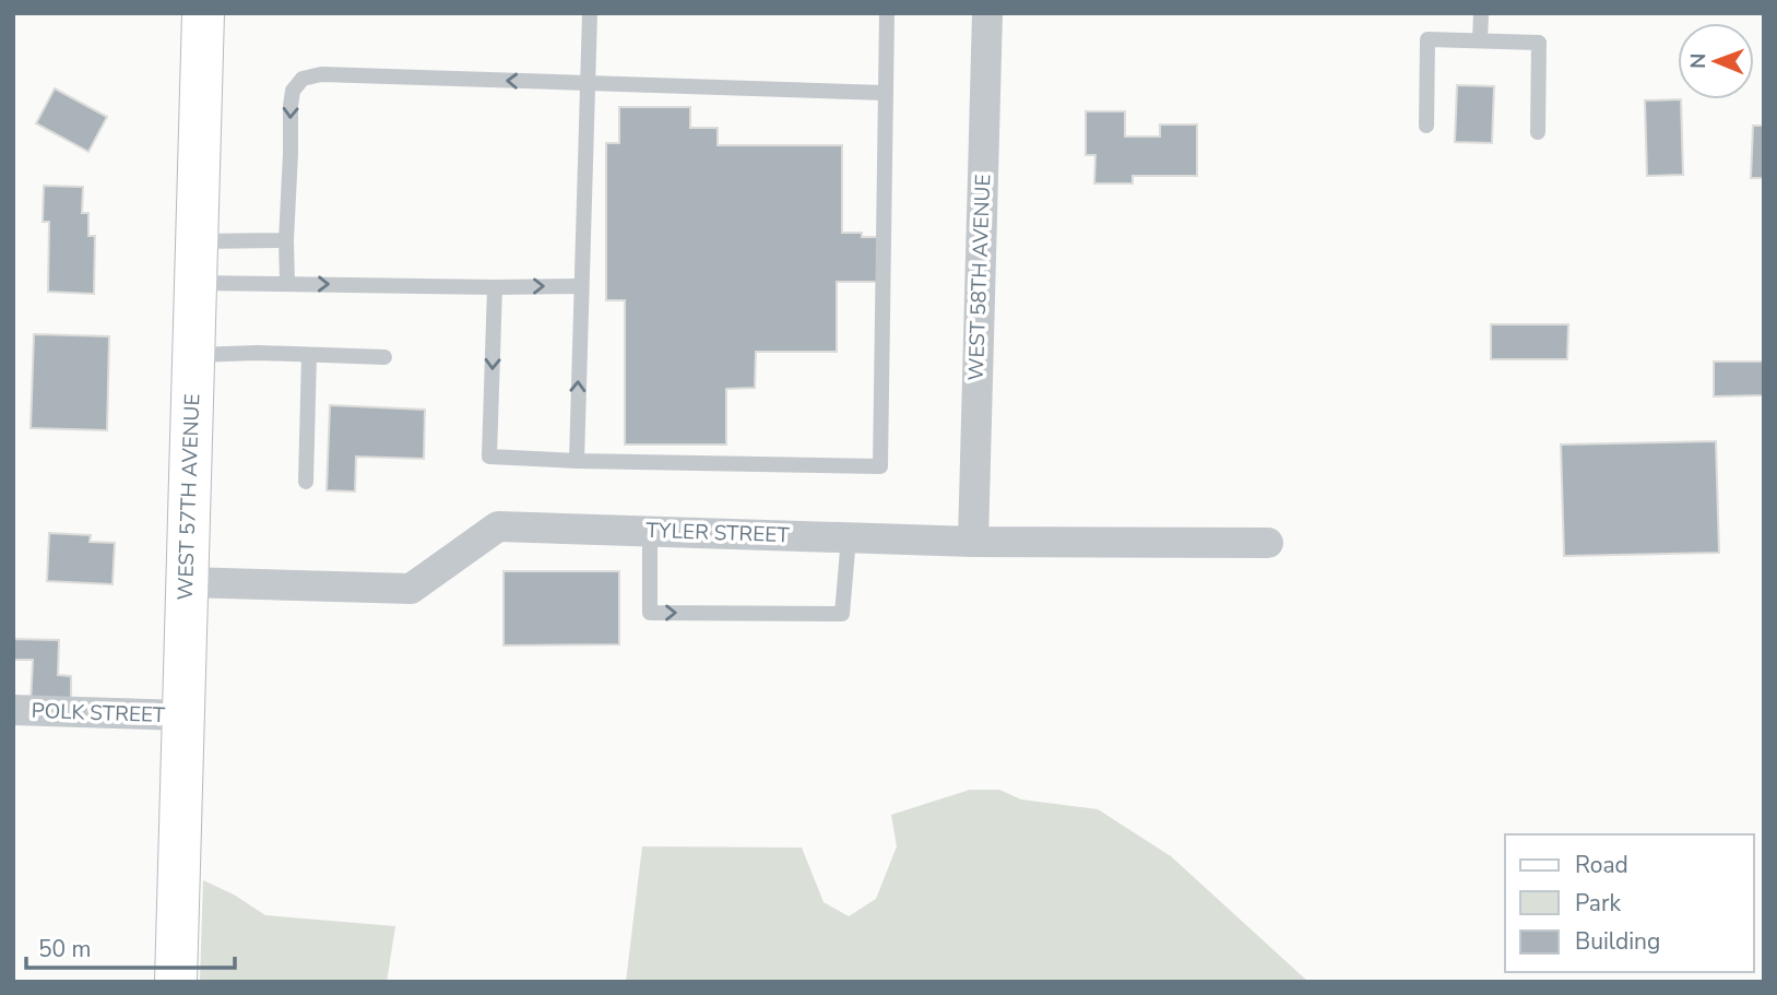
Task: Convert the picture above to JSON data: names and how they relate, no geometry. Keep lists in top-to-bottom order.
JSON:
{
  "streets": {
    "street": [
      "WEST 58TH AVENUE",
      "WEST 57TH AVENUE",
      "TYLER STREET",
      "POLK STREET"
    ]
  },
  "crossings": [
    ["WEST 58TH AVENUE", "TYLER STREET"],
    ["WEST 57TH AVENUE", "TYLER STREET"],
    ["WEST 57TH AVENUE", "POLK STREET"]
  ],
  "legend": ["Road", "Park", "Building"],
  "scale_bar": "50 m",
  "north": "left"
}
